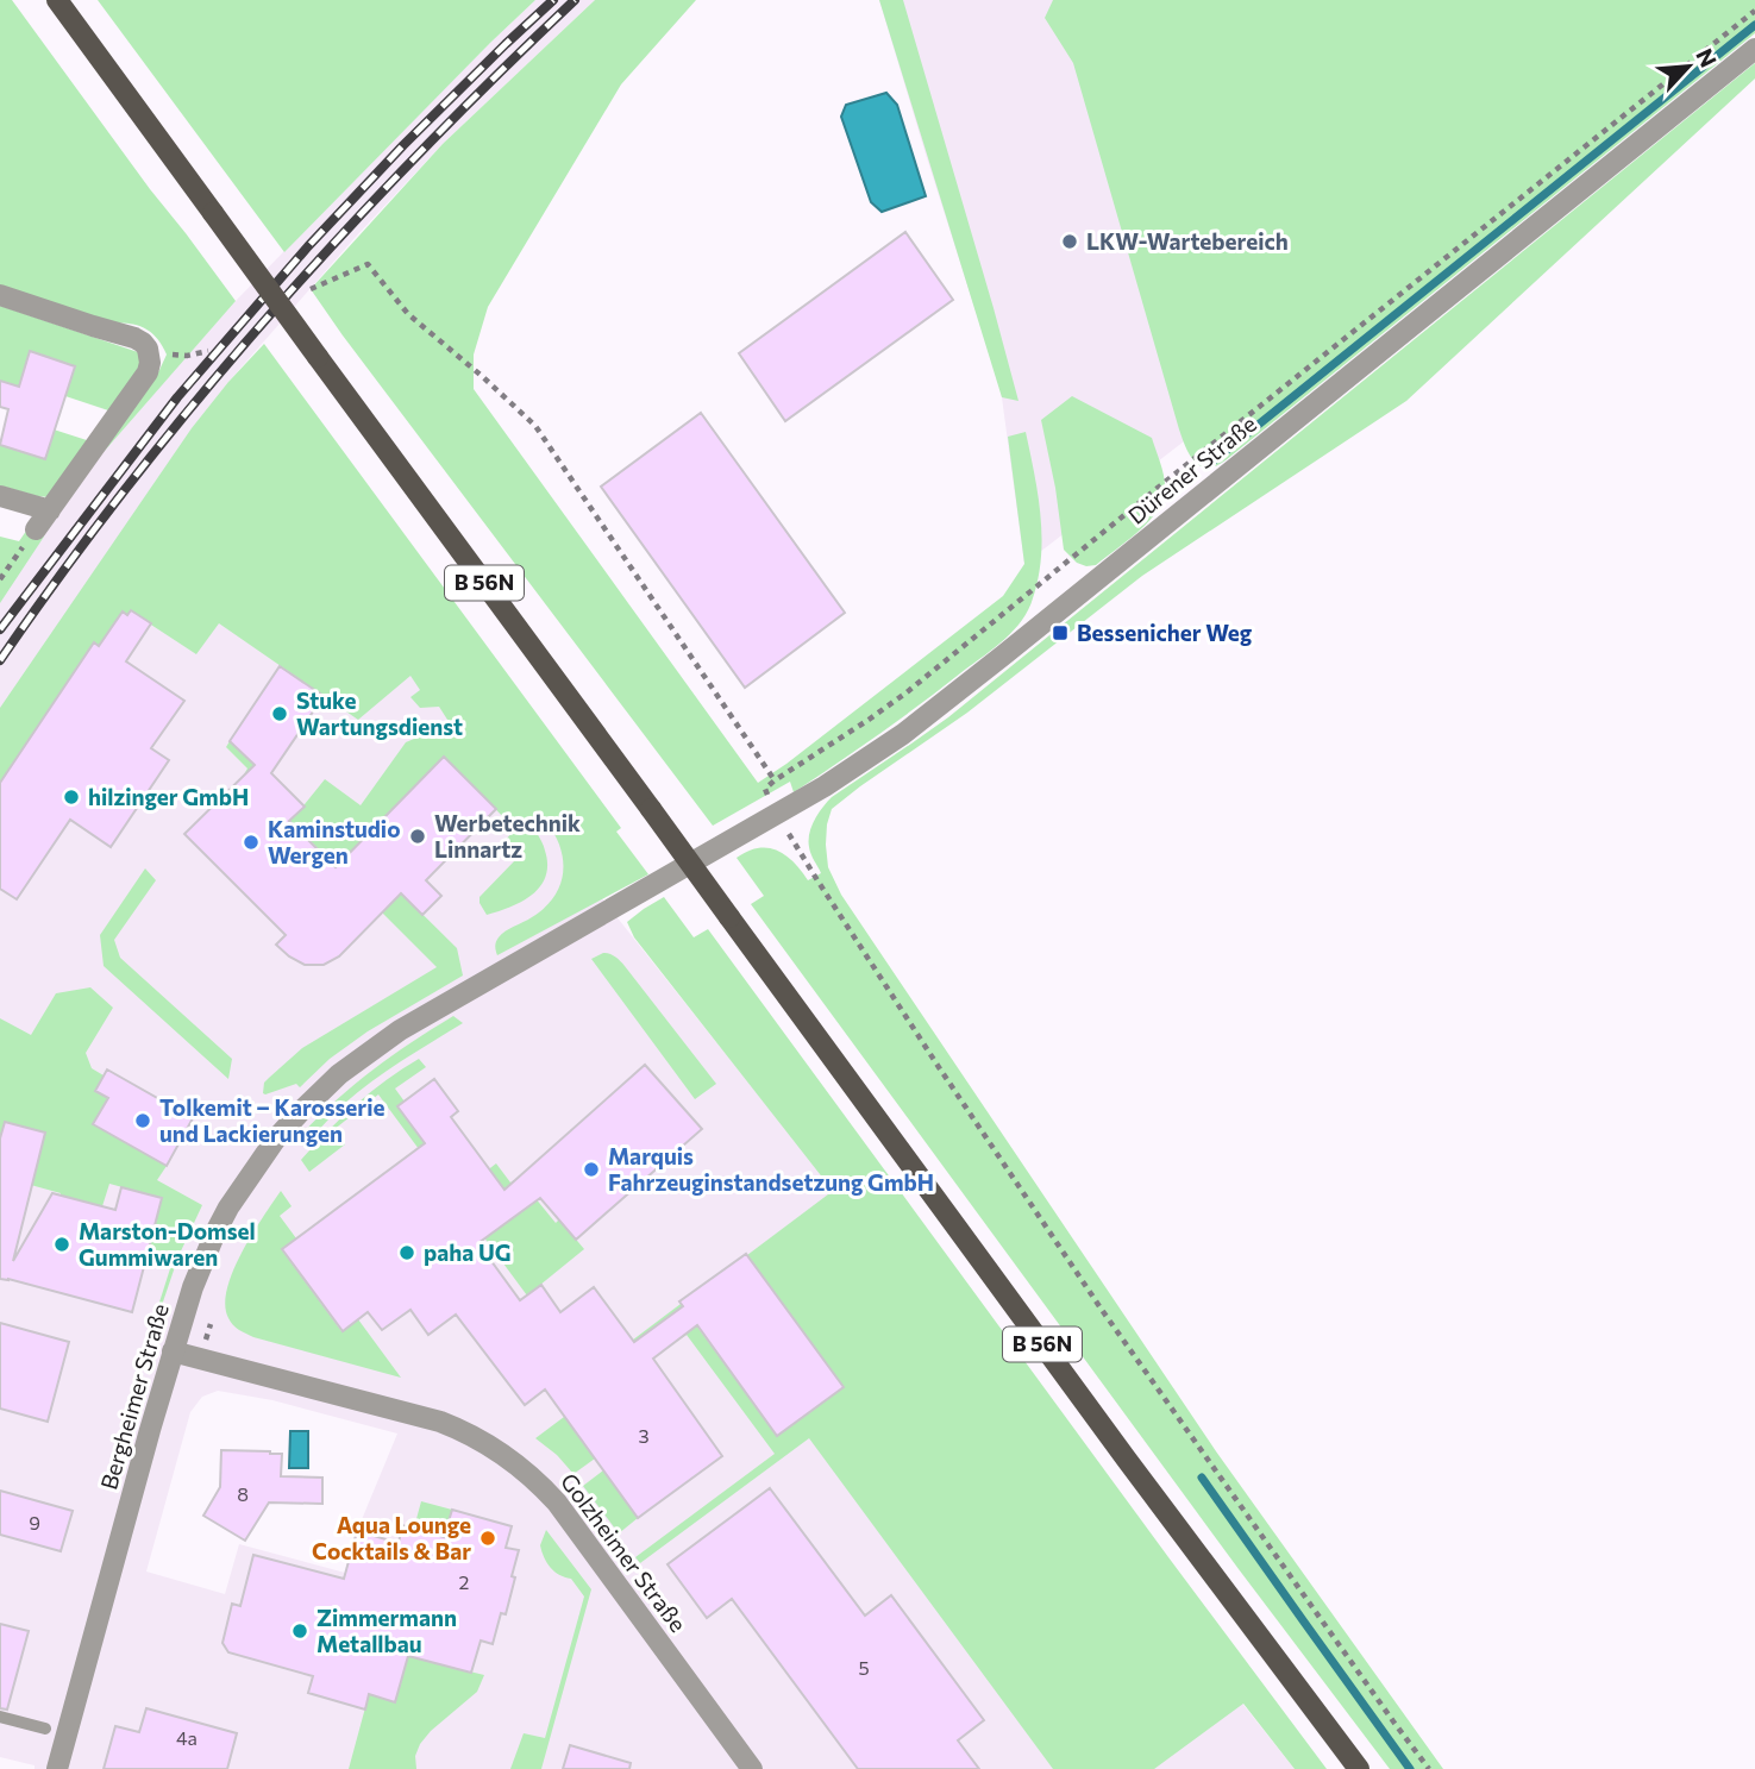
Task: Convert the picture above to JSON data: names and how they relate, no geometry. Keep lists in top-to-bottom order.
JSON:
{
  "streets": {
    "main road": ["B 56N"],
    "street": ["Dürener Straße", "Bergheimer Straße", "Golzheimer Straße"]
  },
  "crossings": [
    ["Dürener Straße", "Bergheimer Straße"],
    ["Bergheimer Straße", "Golzheimer Straße"]
  ],
  "places": {
    "other": [
      "LKW-Wartebereich",
      "Stuke Wartungsdienst",
      "hilzinger GmbH",
      "Werbetechnik Linnartz",
      "Kaminstudio Wergen",
      "Tolkemit – Karosserie und Lackierungen",
      "Marquis Fahrzeuginstandsetzung GmbH",
      "Marston-Domsel Gummiwaren",
      "paha UG",
      "Aqua Lounge Cocktails & Bar",
      "Zimmermann Metallbau"
    ],
    "transit": ["Bessenicher Weg"]
  },
  "house_numbers": [
    "3",
    "8",
    "9",
    "2",
    "5",
    "4a"
  ],
  "north": "top right"
}
